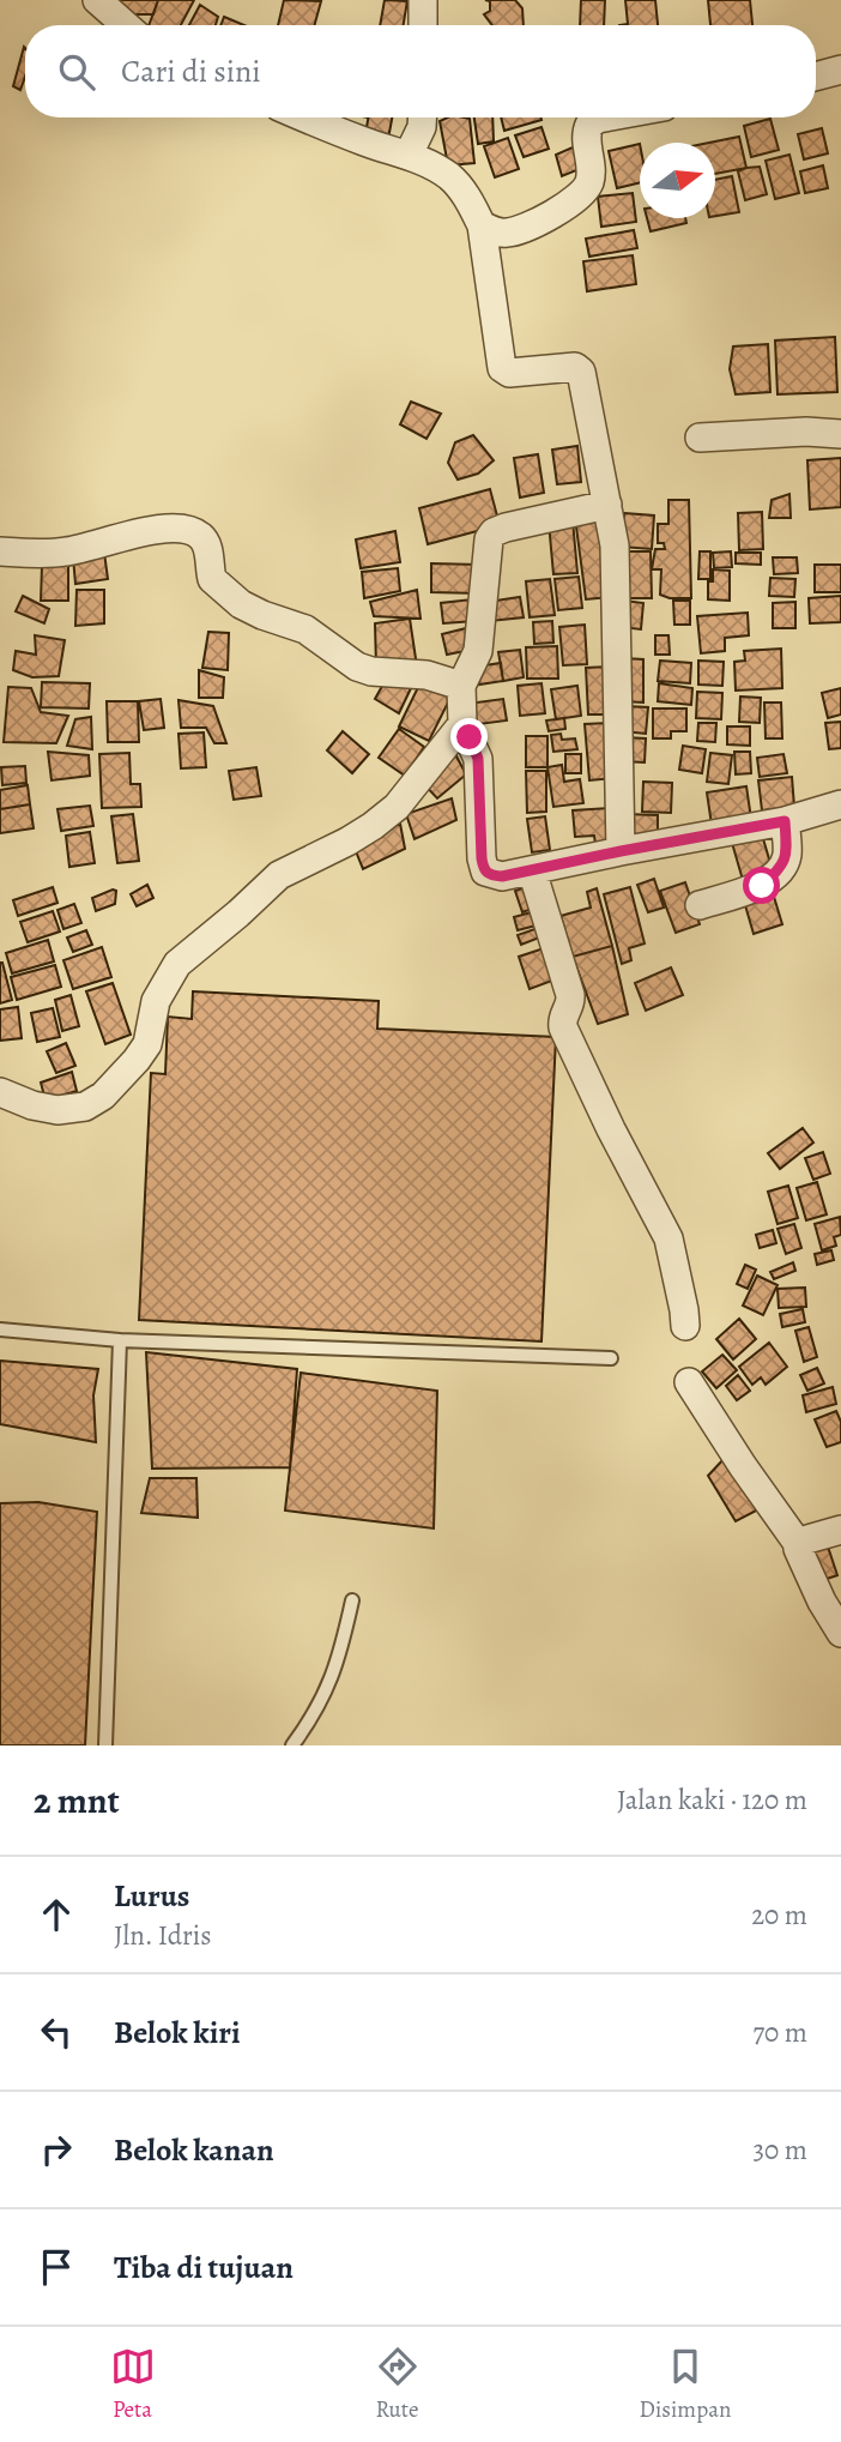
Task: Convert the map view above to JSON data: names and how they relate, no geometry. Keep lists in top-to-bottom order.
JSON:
{
  "north": "right",
  "page": {
    "search": "Cari di sini",
    "heading": ["2 mnt", "Jalan kaki · 120 m"],
    "list": [
      ["Lurus", "Jln. Idris", "20 m"],
      ["Belok kiri", "70 m"],
      ["Belok kanan", "30 m"],
      "Tiba di tujuan"
    ],
    "nav": ["Peta", "Rute", "Disimpan"]
  }
}
